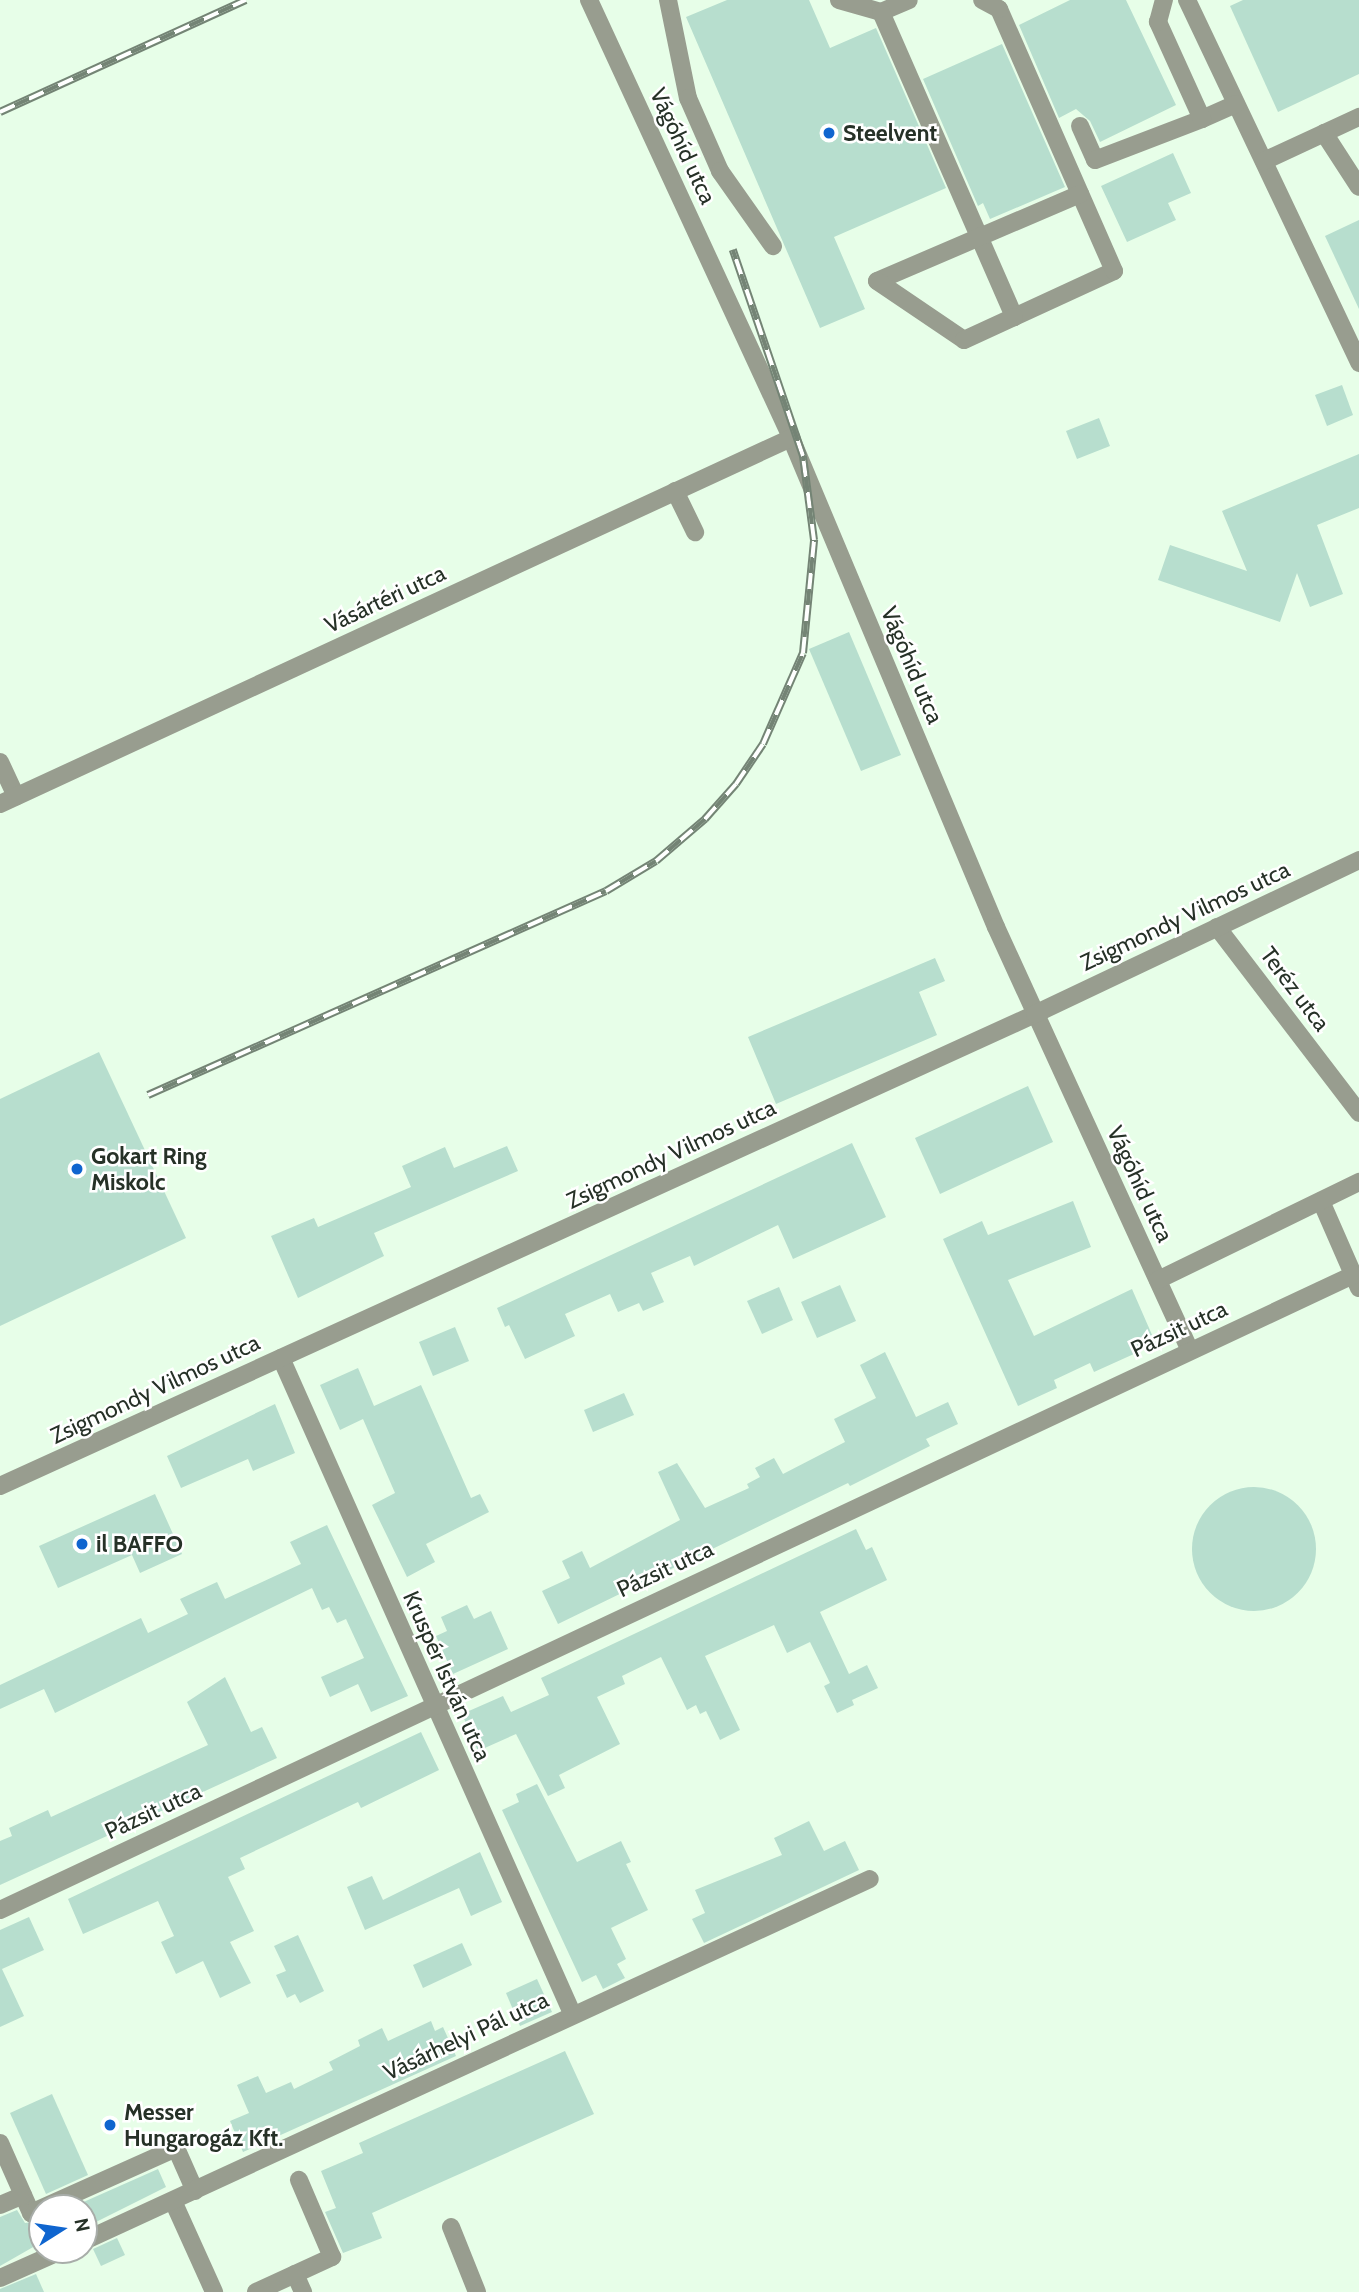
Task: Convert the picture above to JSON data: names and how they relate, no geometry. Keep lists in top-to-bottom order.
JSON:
{
  "streets": {
    "street": [
      "Vágóhíd utca",
      "Vásártéri utca",
      "Zsigmondy Vilmos utca",
      "Teréz utca",
      "Pázsit utca",
      "Kruspér István utca",
      "Vásárhelyi Pál utca"
    ]
  },
  "crossings": [
    ["Vágóhíd utca", "Vásártéri utca"],
    ["Vágóhíd utca", "Zsigmondy Vilmos utca"],
    ["Vágóhíd utca", "Pázsit utca"],
    ["Zsigmondy Vilmos utca", "Teréz utca"],
    ["Zsigmondy Vilmos utca", "Kruspér István utca"],
    ["Pázsit utca", "Kruspér István utca"],
    ["Kruspér István utca", "Vásárhelyi Pál utca"]
  ],
  "places": [
    "Steelvent",
    "Gokart Ring Miskolc",
    "il BAFFO",
    "Messer Hungarogáz Kft."
  ],
  "north": "right"
}
